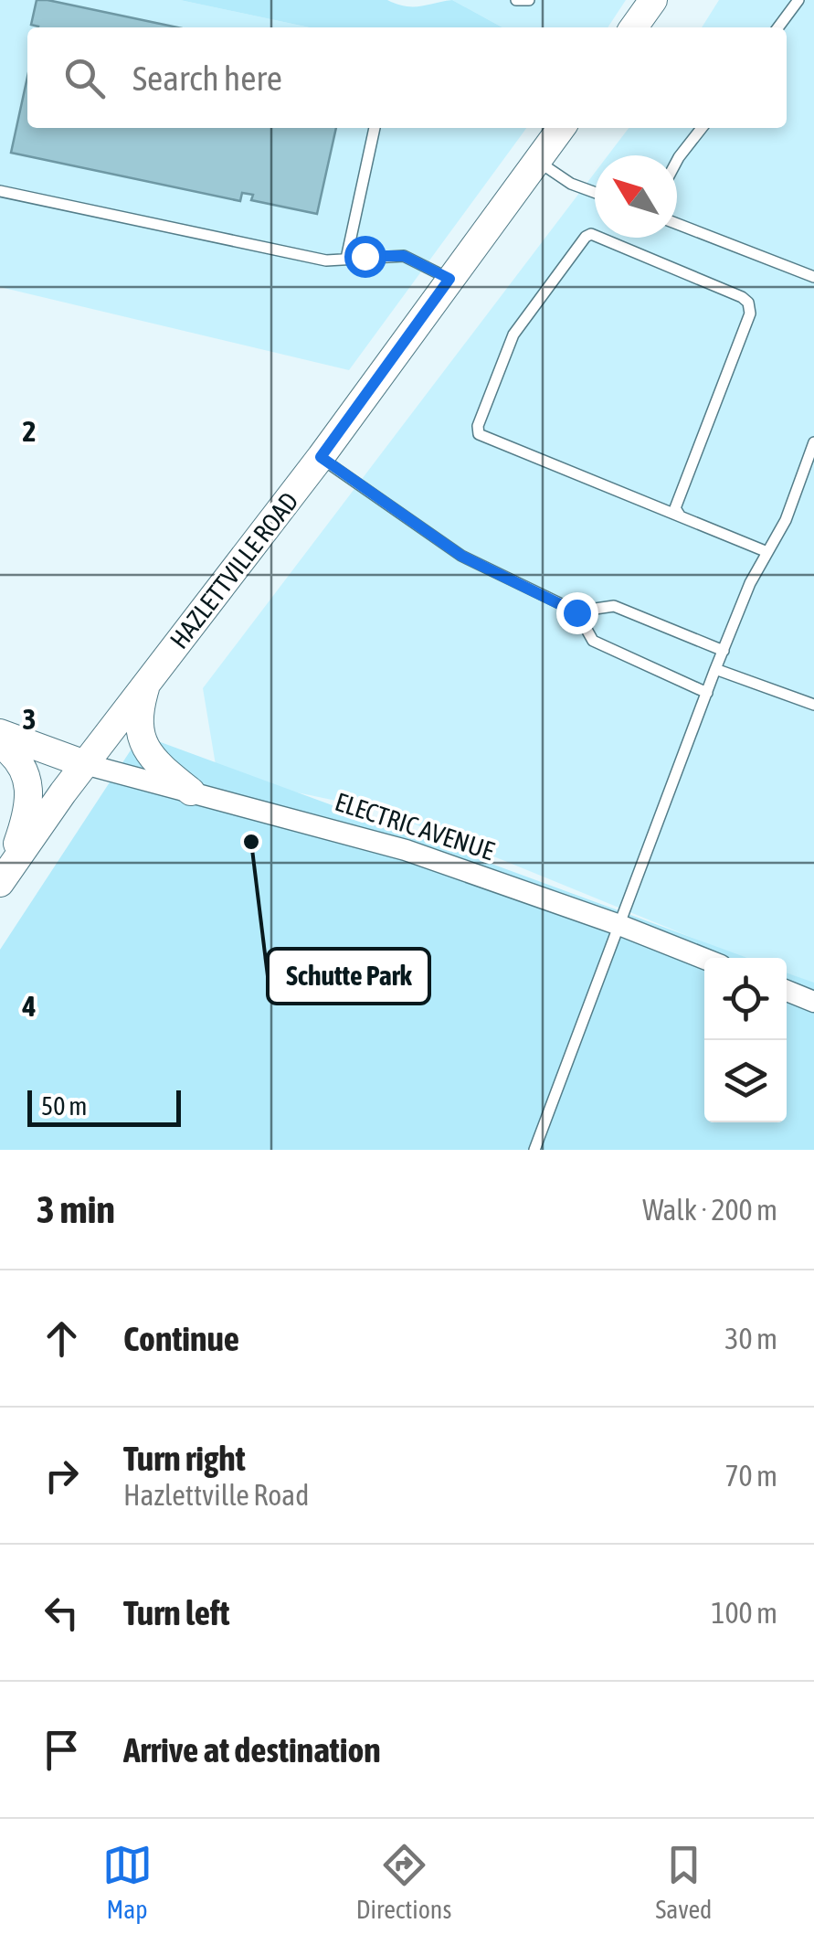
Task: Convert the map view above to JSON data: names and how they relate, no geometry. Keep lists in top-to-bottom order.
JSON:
{
  "streets": {
    "main road": ["HAZLETTVILLE ROAD"],
    "street": ["ELECTRIC AVENUE"]
  },
  "crossings": [
    ["HAZLETTVILLE ROAD", "ELECTRIC AVENUE"]
  ],
  "places": ["Schutte Park"],
  "scale_bar": "50 m",
  "north": "top left",
  "page": {
    "search": "Search here",
    "scale": "50 m",
    "heading": ["3 min", "Walk · 200 m"],
    "list": [
      ["Continue", "30 m"],
      ["Turn right", "Hazlettville Road", "70 m"],
      ["Turn left", "100 m"],
      "Arrive at destination"
    ],
    "nav": ["Map", "Directions", "Saved"]
  },
  "grid": {
    "rows": ["2", "3", "4"]
  }
}
